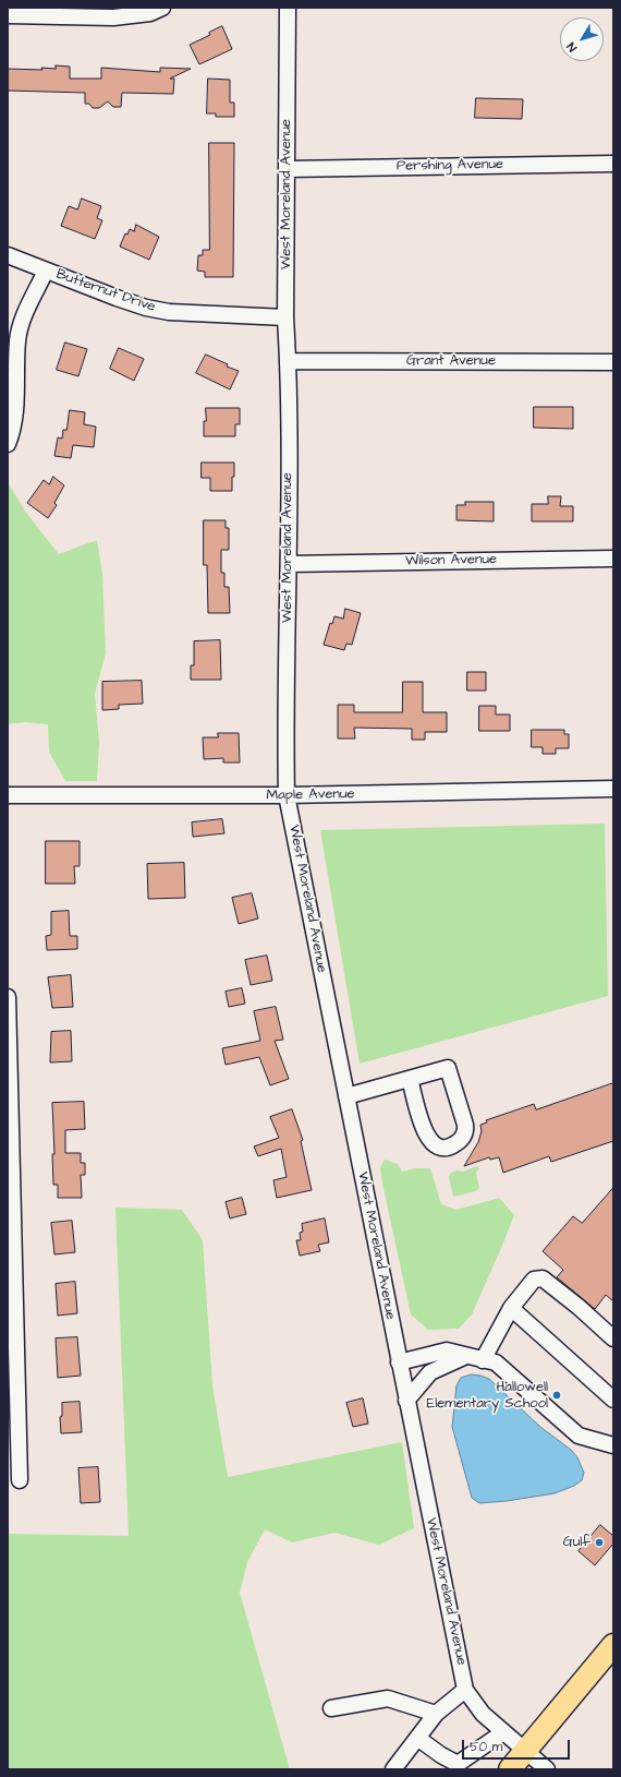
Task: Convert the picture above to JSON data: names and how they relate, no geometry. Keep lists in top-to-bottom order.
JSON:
{
  "streets": {
    "street": [
      "Pershing Avenue",
      "West Moreland Avenue",
      "Butternut Drive",
      "Grant Avenue",
      "Wilson Avenue",
      "Maple Avenue"
    ]
  },
  "crossings": [
    ["Pershing Avenue", "West Moreland Avenue"],
    ["West Moreland Avenue", "Butternut Drive"],
    ["West Moreland Avenue", "Grant Avenue"],
    ["West Moreland Avenue", "Wilson Avenue"],
    ["West Moreland Avenue", "Maple Avenue"]
  ],
  "places": ["Hallowell Elementary School", "Gulf"],
  "scale_bar": "50 m",
  "north": "bottom left"
}
